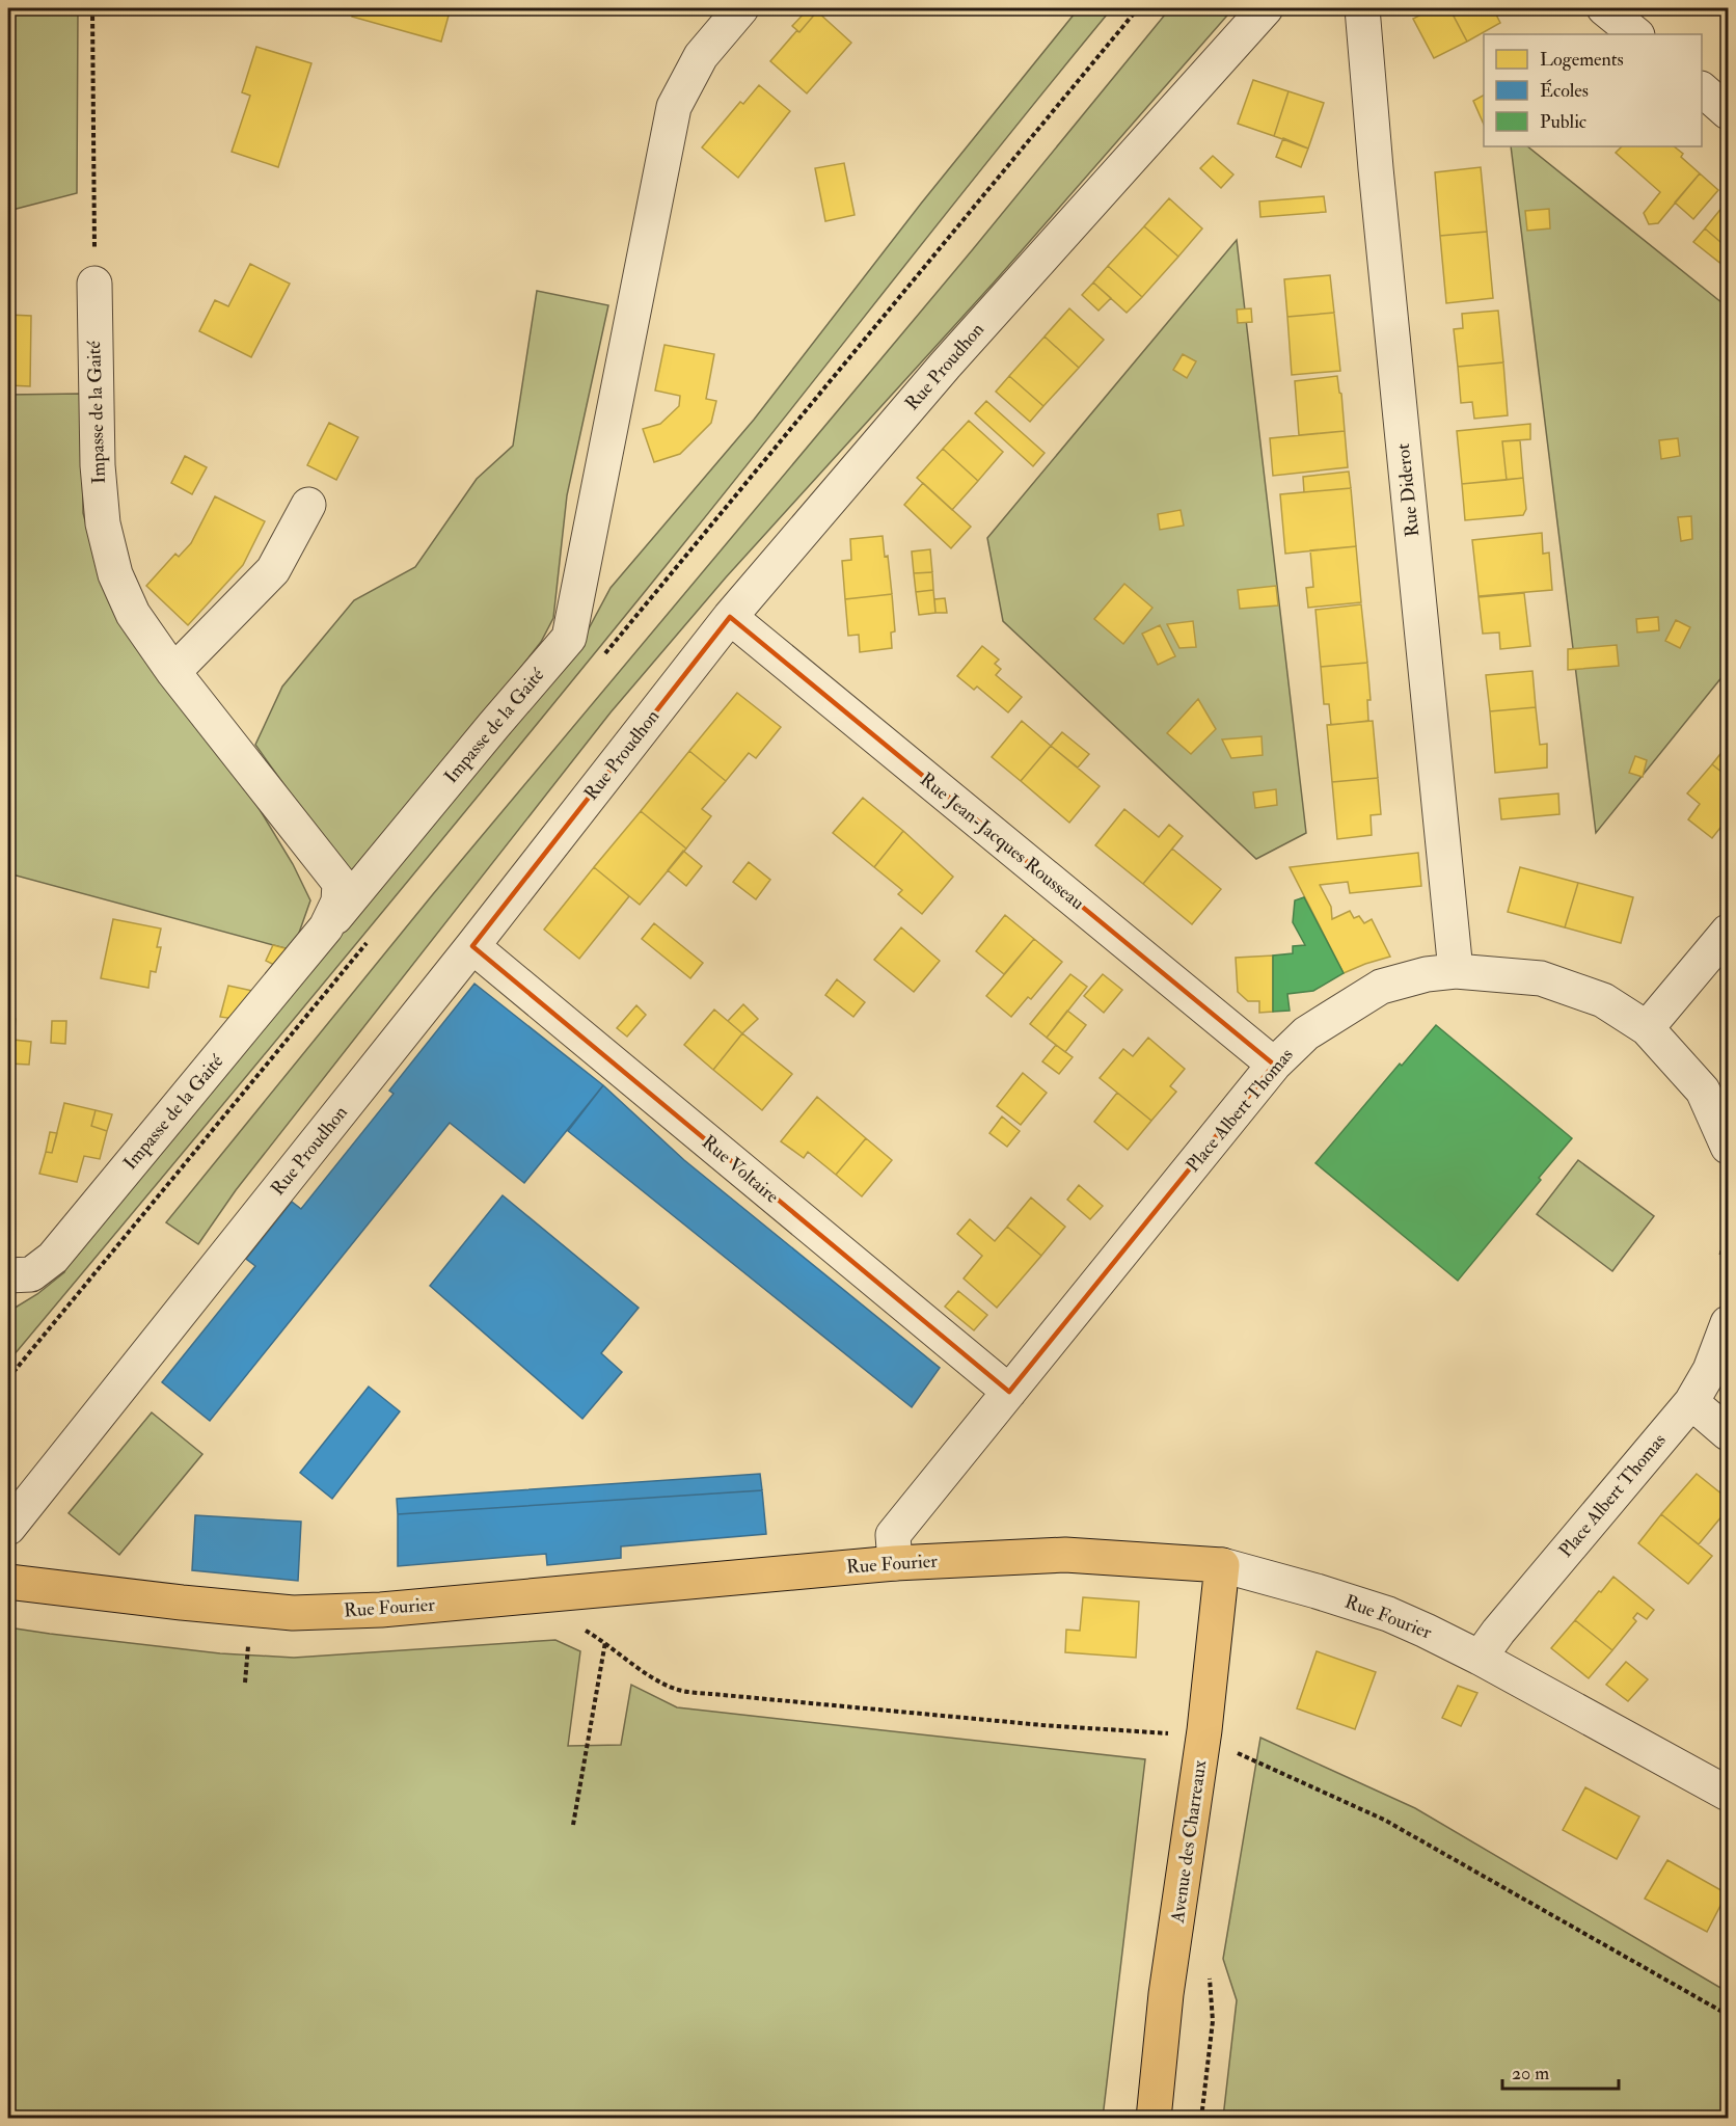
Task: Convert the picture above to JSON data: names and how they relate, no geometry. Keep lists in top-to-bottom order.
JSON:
{
  "streets": {
    "main road": ["Rue Fourier", "Avenue des Charreaux"],
    "street": [
      "Rue Proudhon",
      "Impasse de la Gaité",
      "Rue Diderot",
      "Rue Jean-Jacques Rousseau",
      "Place Albert Thomas",
      "Rue Voltaire"
    ]
  },
  "crossings": [
    ["Rue Proudhon", "Rue Jean-Jacques Rousseau"],
    ["Rue Proudhon", "Rue Voltaire"],
    ["Rue Diderot", "Place Albert Thomas"],
    ["Rue Jean-Jacques Rousseau", "Place Albert Thomas"],
    ["Place Albert Thomas", "Rue Voltaire"],
    ["Place Albert Thomas", "Rue Fourier"],
    ["Rue Fourier", "Avenue des Charreaux"]
  ],
  "legend": ["Logements", "Écoles", "Public"],
  "scale_bar": "20 m"
}
